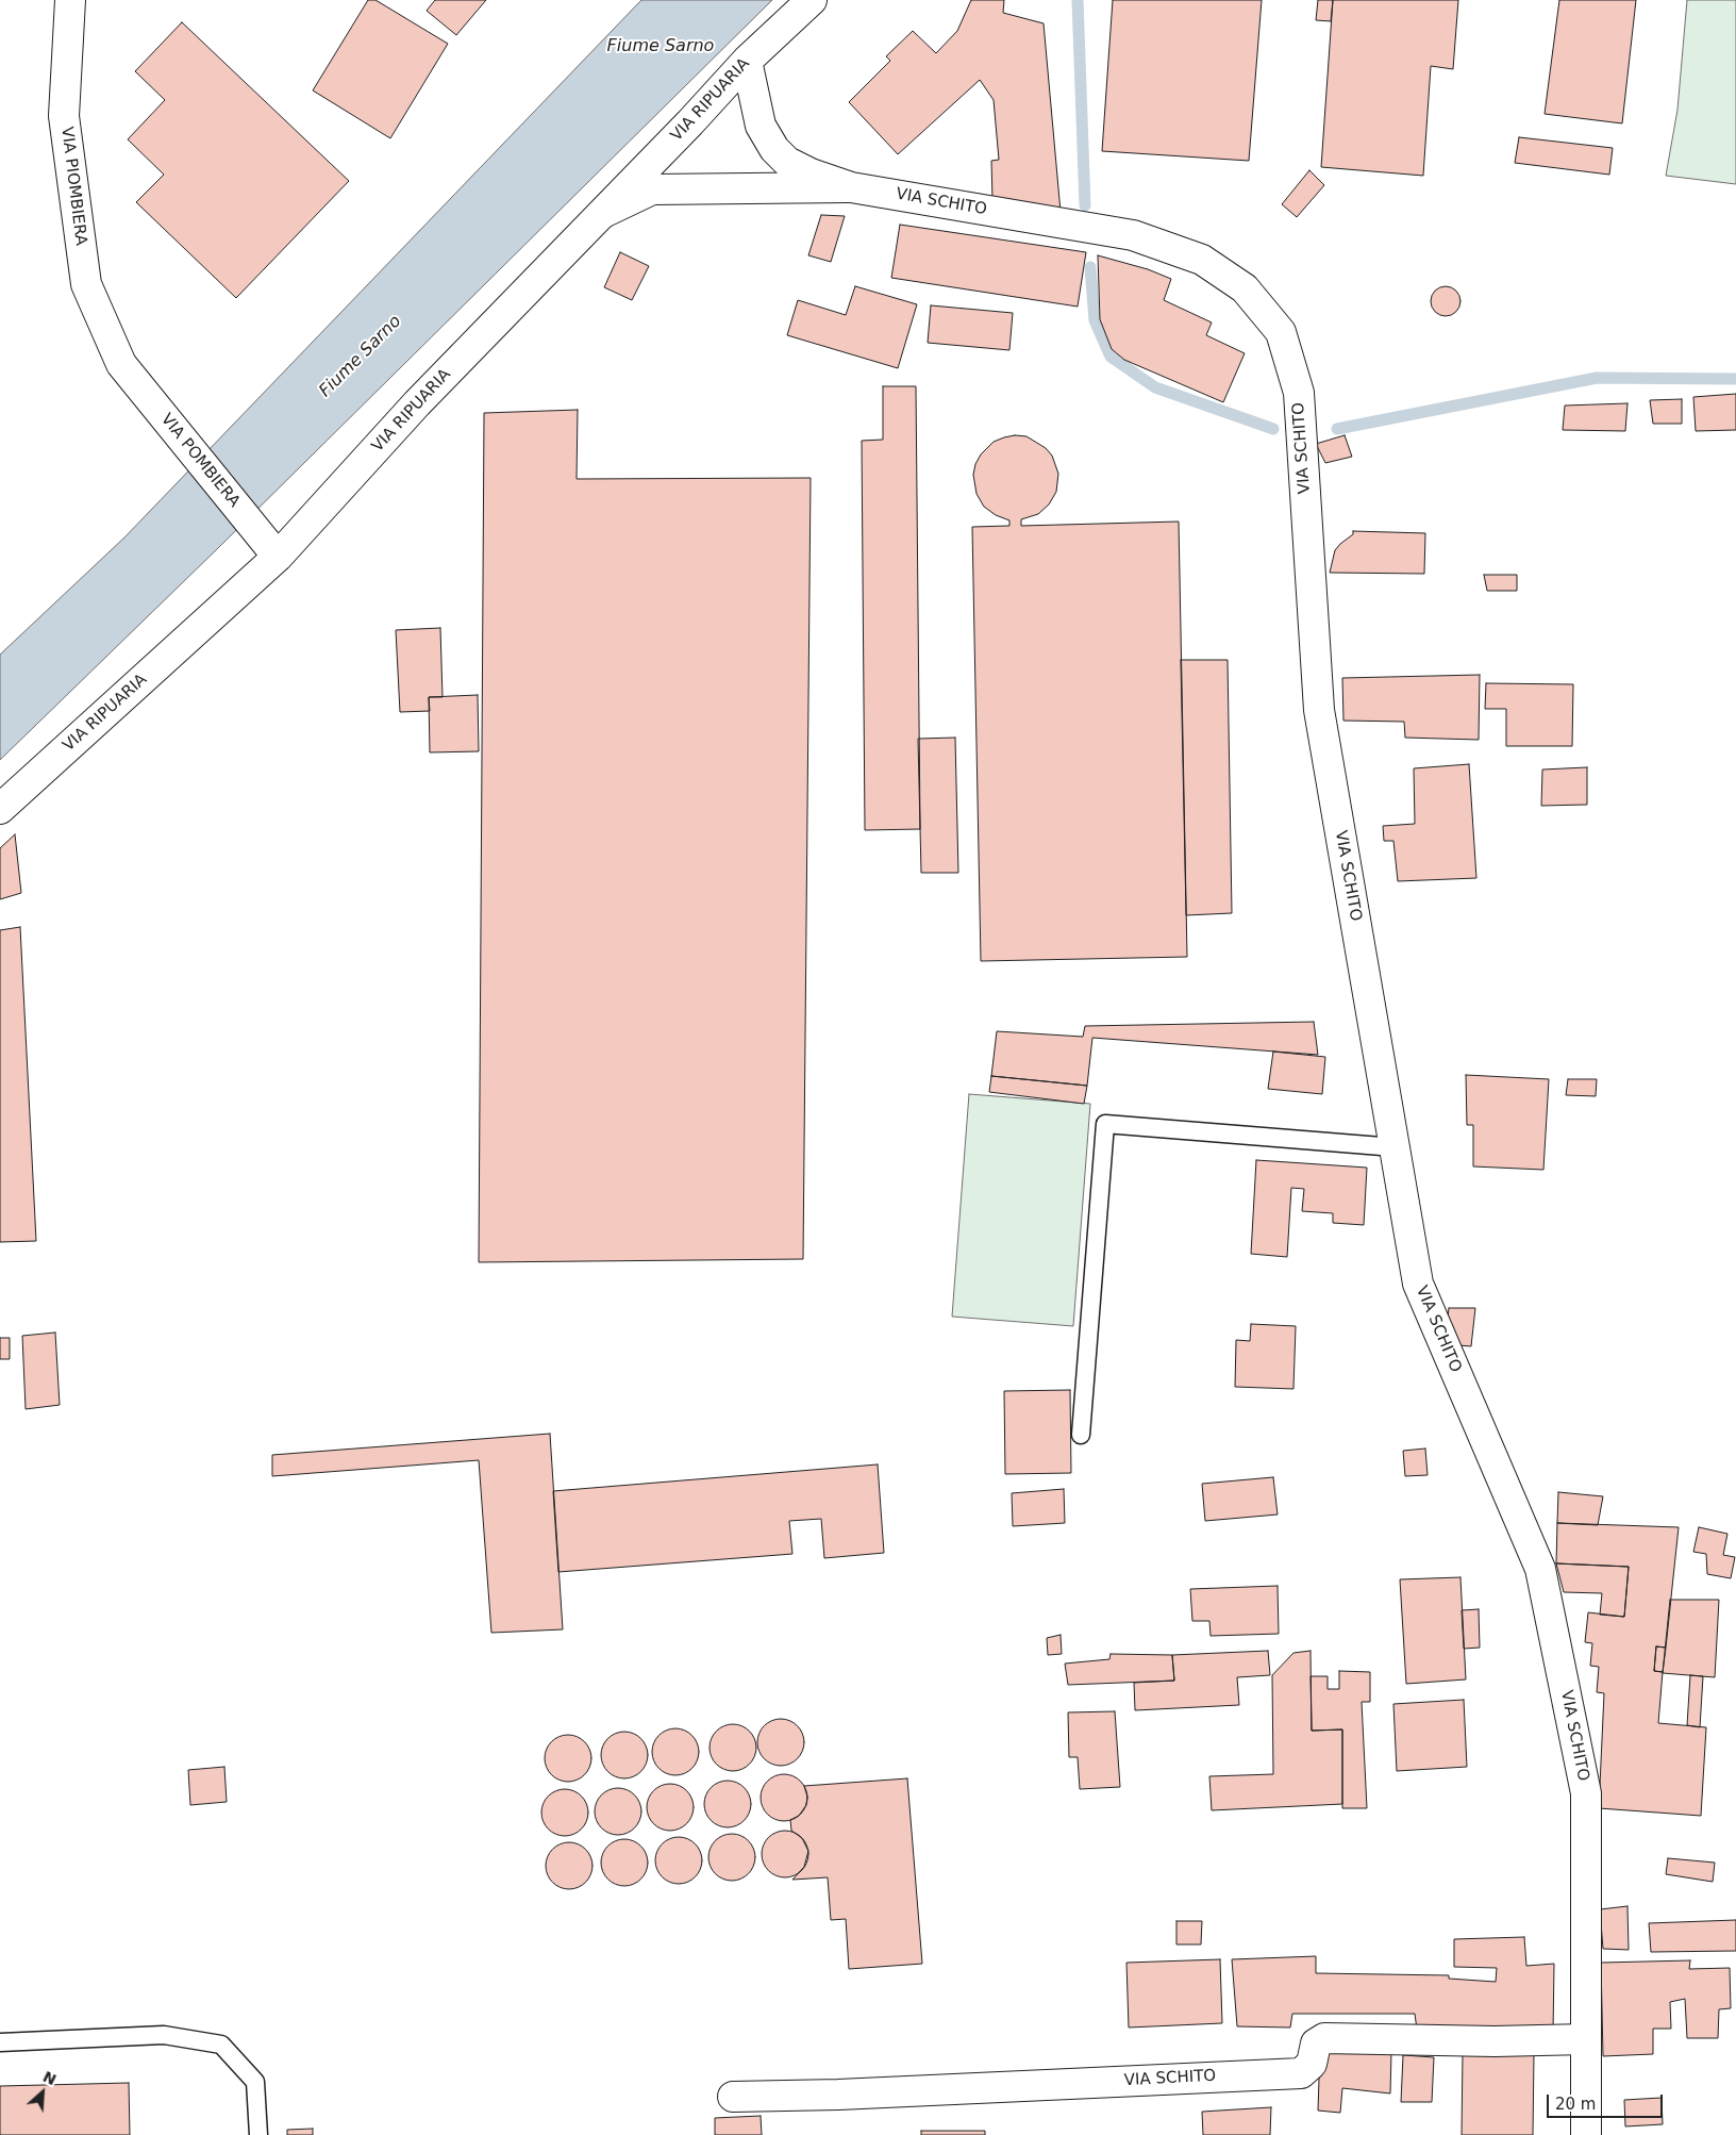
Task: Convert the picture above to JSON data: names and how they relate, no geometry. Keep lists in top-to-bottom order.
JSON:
{
  "streets": {
    "street": [
      "VIA RIPUARIA",
      "VIA PIOMBIERA",
      "VIA SCHITO",
      "VIA POMBIERA"
    ]
  },
  "crossings": [
    ["VIA RIPUARIA", "VIA SCHITO"],
    ["VIA RIPUARIA", "VIA POMBIERA"],
    ["VIA PIOMBIERA", "VIA POMBIERA"]
  ],
  "water": ["Fiume Sarno"],
  "scale_bar": "20 m",
  "north": "top right"
}
